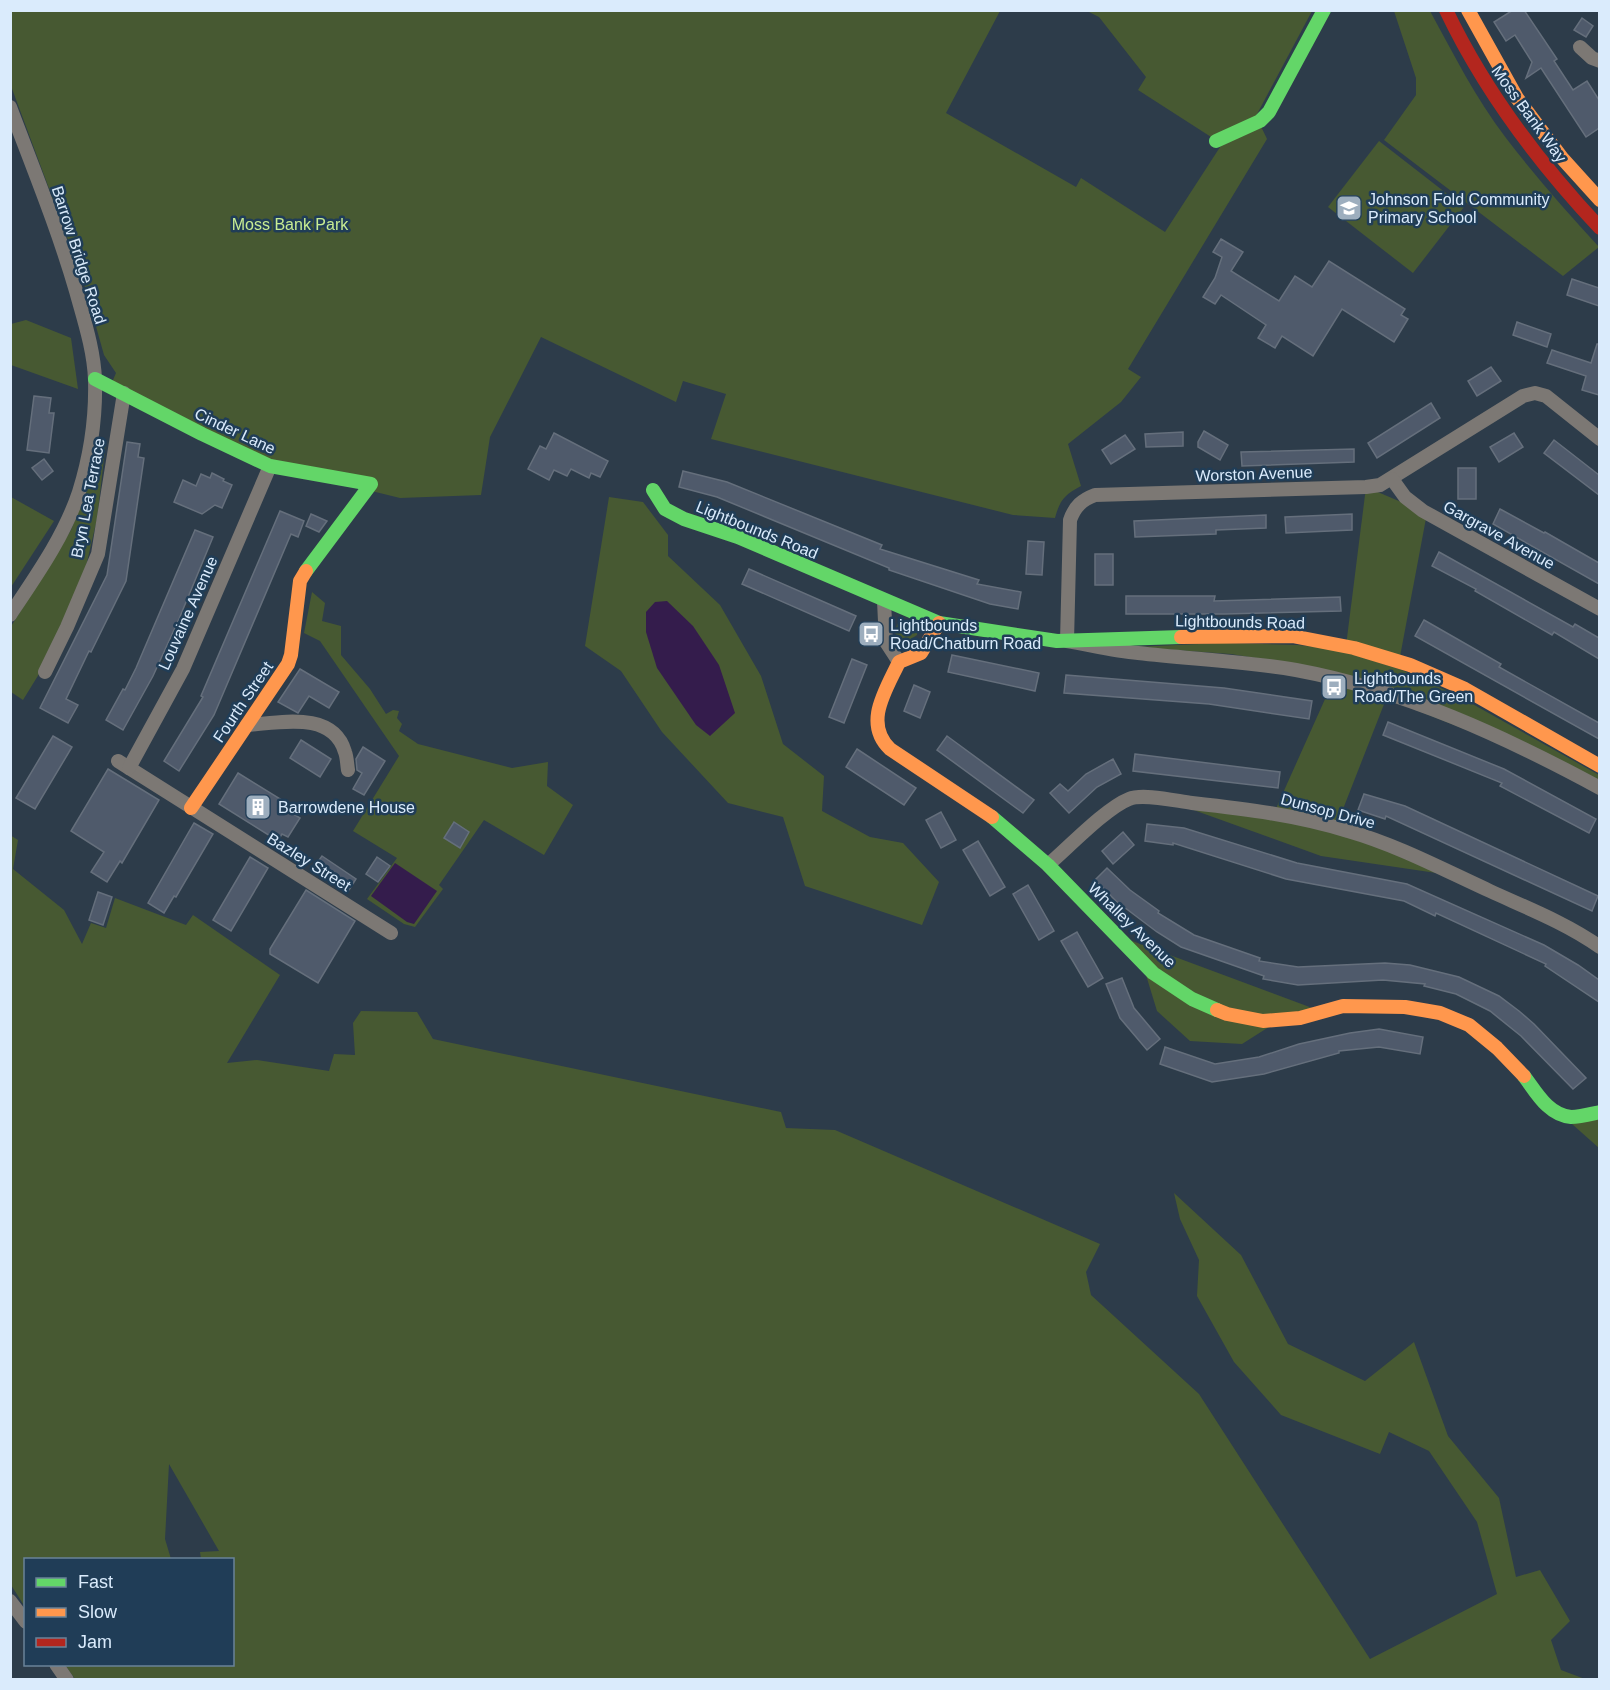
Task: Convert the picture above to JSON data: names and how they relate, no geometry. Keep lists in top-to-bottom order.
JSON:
{
  "streets": {
    "main road": [
      "Moss Bank Way",
      "Cinder Lane",
      "Lightbounds Road",
      "Fourth Street",
      "Whalley Avenue"
    ],
    "street": [
      "Barrow Bridge Road",
      "Worston Avenue",
      "Bryn Lea Terrace",
      "Gargrave Avenue",
      "Louvaine Avenue",
      "Dunsop Drive",
      "Bazley Street"
    ]
  },
  "crossings": [
    ["Barrow Bridge Road", "Cinder Lane"],
    ["Cinder Lane", "Bryn Lea Terrace"],
    ["Cinder Lane", "Louvaine Avenue"],
    ["Cinder Lane", "Fourth Street"],
    ["Worston Avenue", "Lightbounds Road"],
    ["Worston Avenue", "Gargrave Avenue"],
    ["Louvaine Avenue", "Bazley Street"],
    ["Fourth Street", "Bazley Street"],
    ["Dunsop Drive", "Whalley Avenue"]
  ],
  "parks": ["Moss Bank Park"],
  "places": {
    "school or university": ["Johnson Fold Community Primary School"],
    "bus stop": ["Lightbounds Road/Chatburn Road", "Lightbounds Road/The Green"],
    "building": ["Barrowdene House"]
  },
  "legend": ["Fast", "Slow", "Jam"]
}
